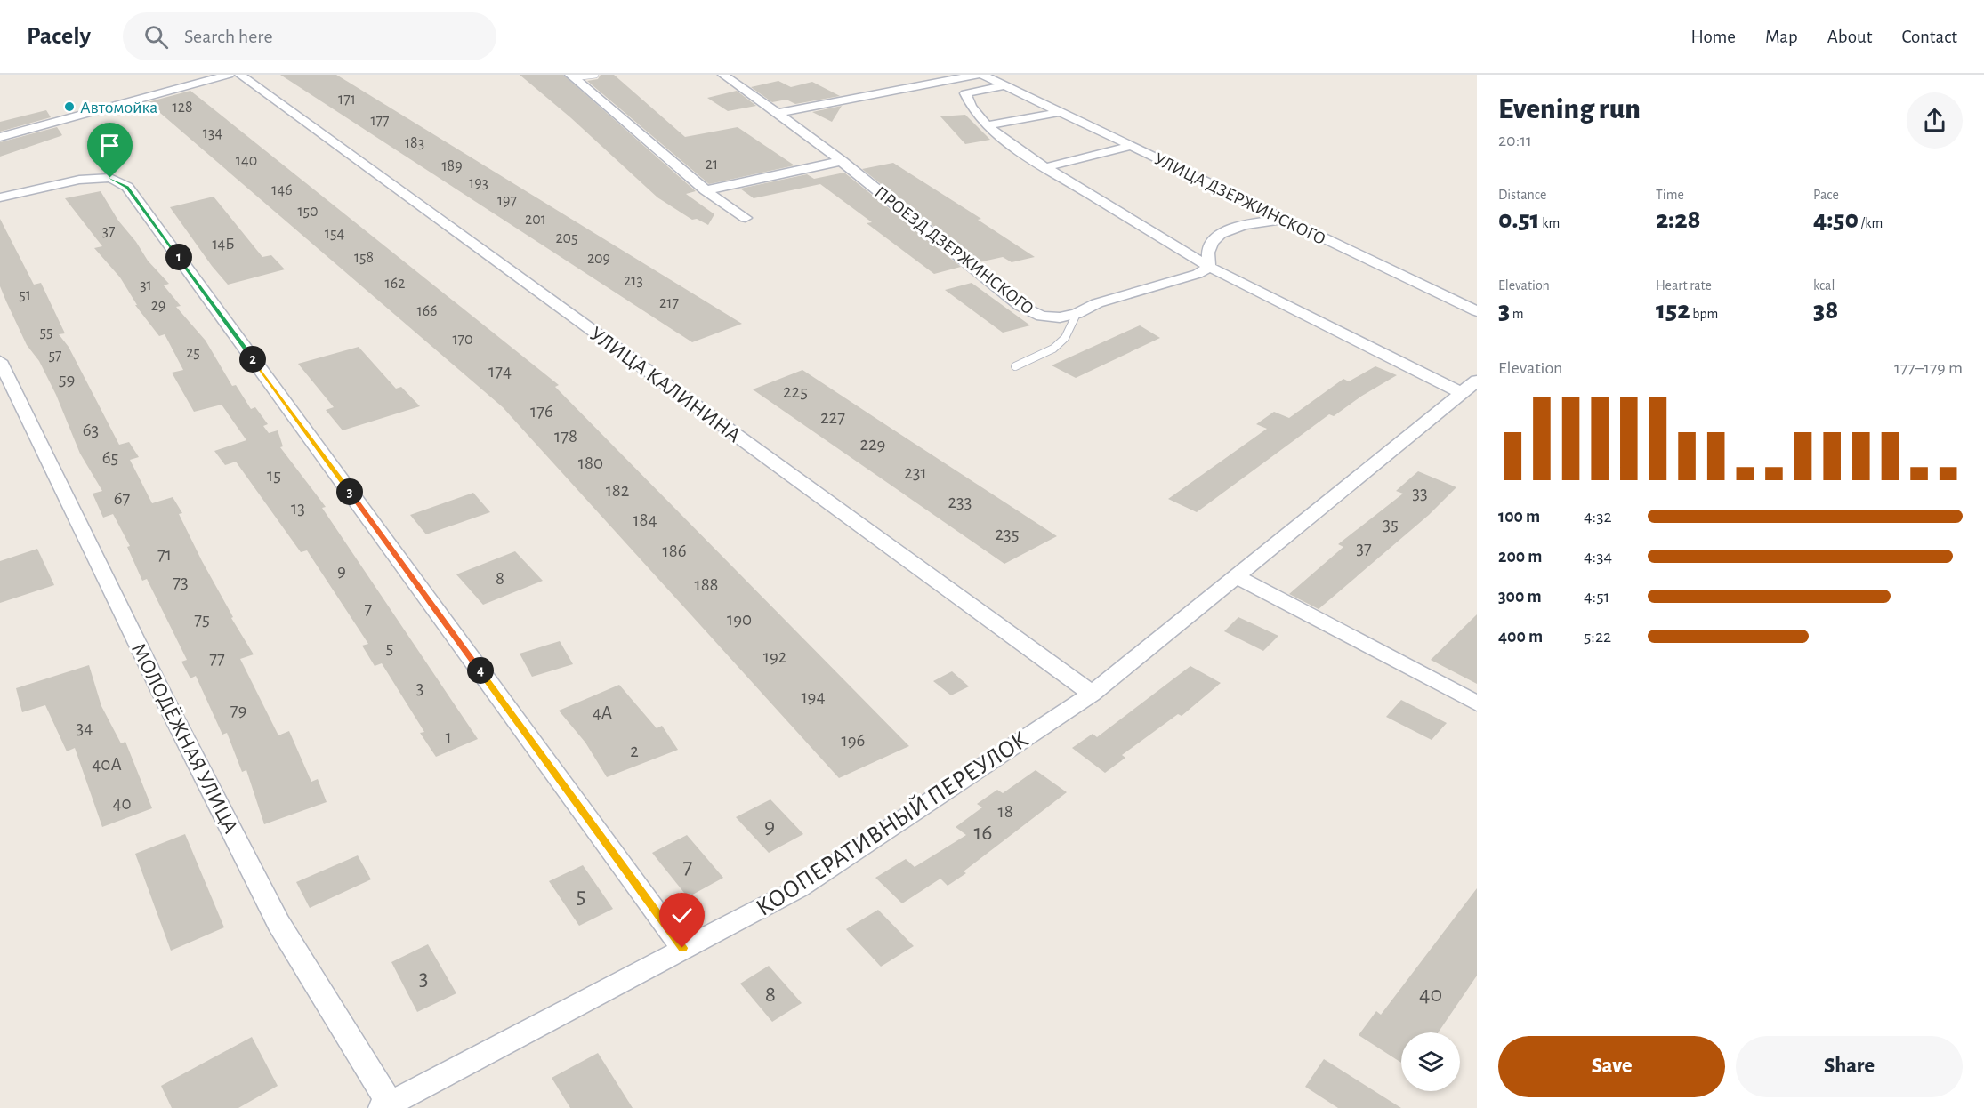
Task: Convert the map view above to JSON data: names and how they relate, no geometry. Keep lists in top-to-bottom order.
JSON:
{
  "streets": {
    "street": [
      "УЛИЦА ДЗЕРЖИНСКОГО",
      "ПРОЕЗД ДЗЕРЖИНСКОГО",
      "УЛИЦА КАЛИНИНА",
      "МОЛОДЁЖНАЯ УЛИЦА",
      "КООПЕРАТИВНЫЙ ПЕРЕУЛОК"
    ]
  },
  "crossings": [
    ["УЛИЦА КАЛИНИНА", "КООПЕРАТИВНЫЙ ПЕРЕУЛОК"],
    ["МОЛОДЁЖНАЯ УЛИЦА", "КООПЕРАТИВНЫЙ ПЕРЕУЛОК"]
  ],
  "places": ["Автомойка"],
  "house_numbers": [
    "171",
    "128",
    "177",
    "134",
    "183",
    "140",
    "21",
    "189",
    "193",
    "146",
    "197",
    "150",
    "201",
    "37",
    "154",
    "205",
    "14Б",
    "158",
    "209",
    "213",
    "162",
    "31",
    "51",
    "217",
    "29",
    "166",
    "55",
    "170",
    "25",
    "57",
    "174",
    "59",
    "225",
    "176",
    "227",
    "63",
    "178",
    "229",
    "65",
    "180",
    "231",
    "15",
    "182",
    "33",
    "67",
    "233",
    "13",
    "184",
    "35",
    "235",
    "37",
    "186",
    "71",
    "9",
    "8",
    "73",
    "188",
    "7",
    "75",
    "190",
    "5",
    "192",
    "77",
    "3",
    "194",
    "79",
    "4А",
    "34",
    "1",
    "196",
    "2",
    "40А",
    "40",
    "18",
    "9",
    "16",
    "7",
    "5",
    "3",
    "8",
    "40"
  ],
  "page": {
    "header": "Pacely",
    "search": "Search here",
    "nav": [
      "Home",
      "Map",
      "About",
      "Contact"
    ],
    "heading": ["Evening run", "20:11"],
    "stats": [
      ["Distance", "0.51 km"],
      ["Time", "2:28"],
      ["Pace", "4:50 /km"],
      ["Elevation", "3 m"],
      ["Heart rate", "152 bpm"],
      ["kcal", "38"]
    ],
    "pins": [
      "1",
      "2",
      "3",
      "4"
    ],
    "chart": ["Elevation", "177–179 m"],
    "list": [
      {
        "name": "100 m",
        "note": "4:32"
      },
      {
        "name": "200 m",
        "note": "4:34"
      },
      {
        "name": "300 m",
        "note": "4:51"
      },
      {
        "name": "400 m",
        "note": "5:22"
      }
    ],
    "buttons": ["Save", "Share"]
  }
}
